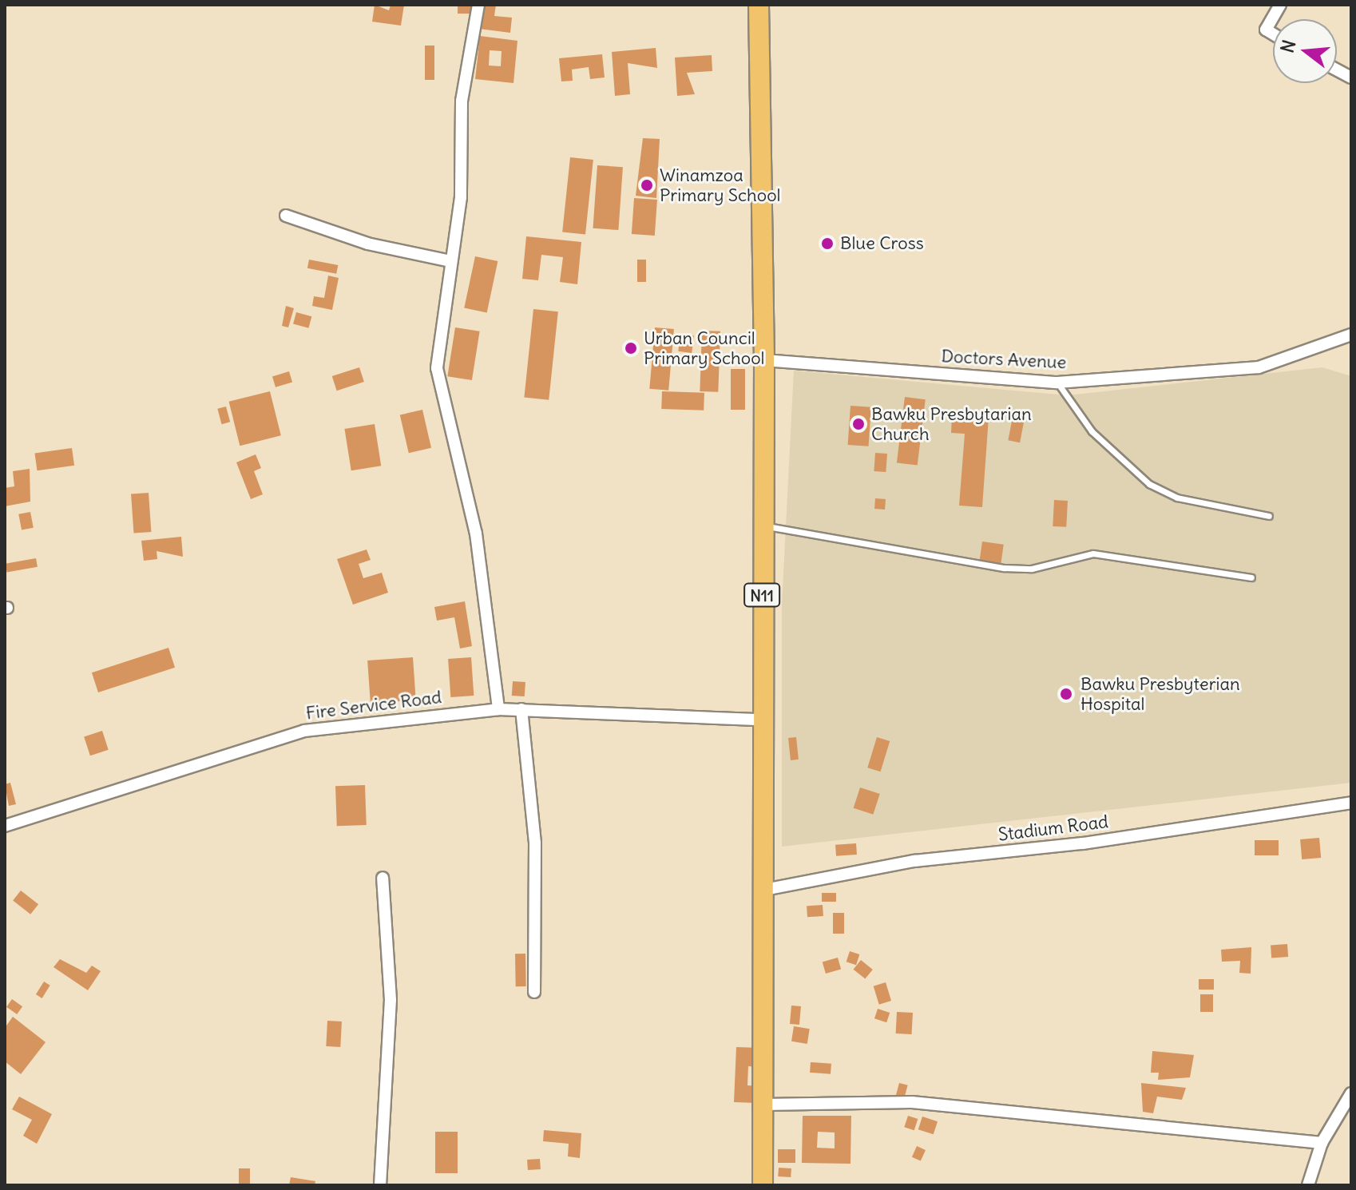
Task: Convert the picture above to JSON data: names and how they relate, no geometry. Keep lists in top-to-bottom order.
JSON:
{
  "streets": {
    "highway": ["N11"],
    "street": ["Doctors Avenue", "Fire Service Road", "Stadium Road"]
  },
  "crossings": [
    ["Doctors Avenue", "N11"],
    ["N11", "Fire Service Road"],
    ["N11", "Stadium Road"]
  ],
  "places": [
    "Winamzoa Primary School",
    "Blue Cross",
    "Urban Council Primary School",
    "Bawku Presbytarian Church",
    "Bawku Presbyterian Hospital"
  ],
  "north": "left"
}
